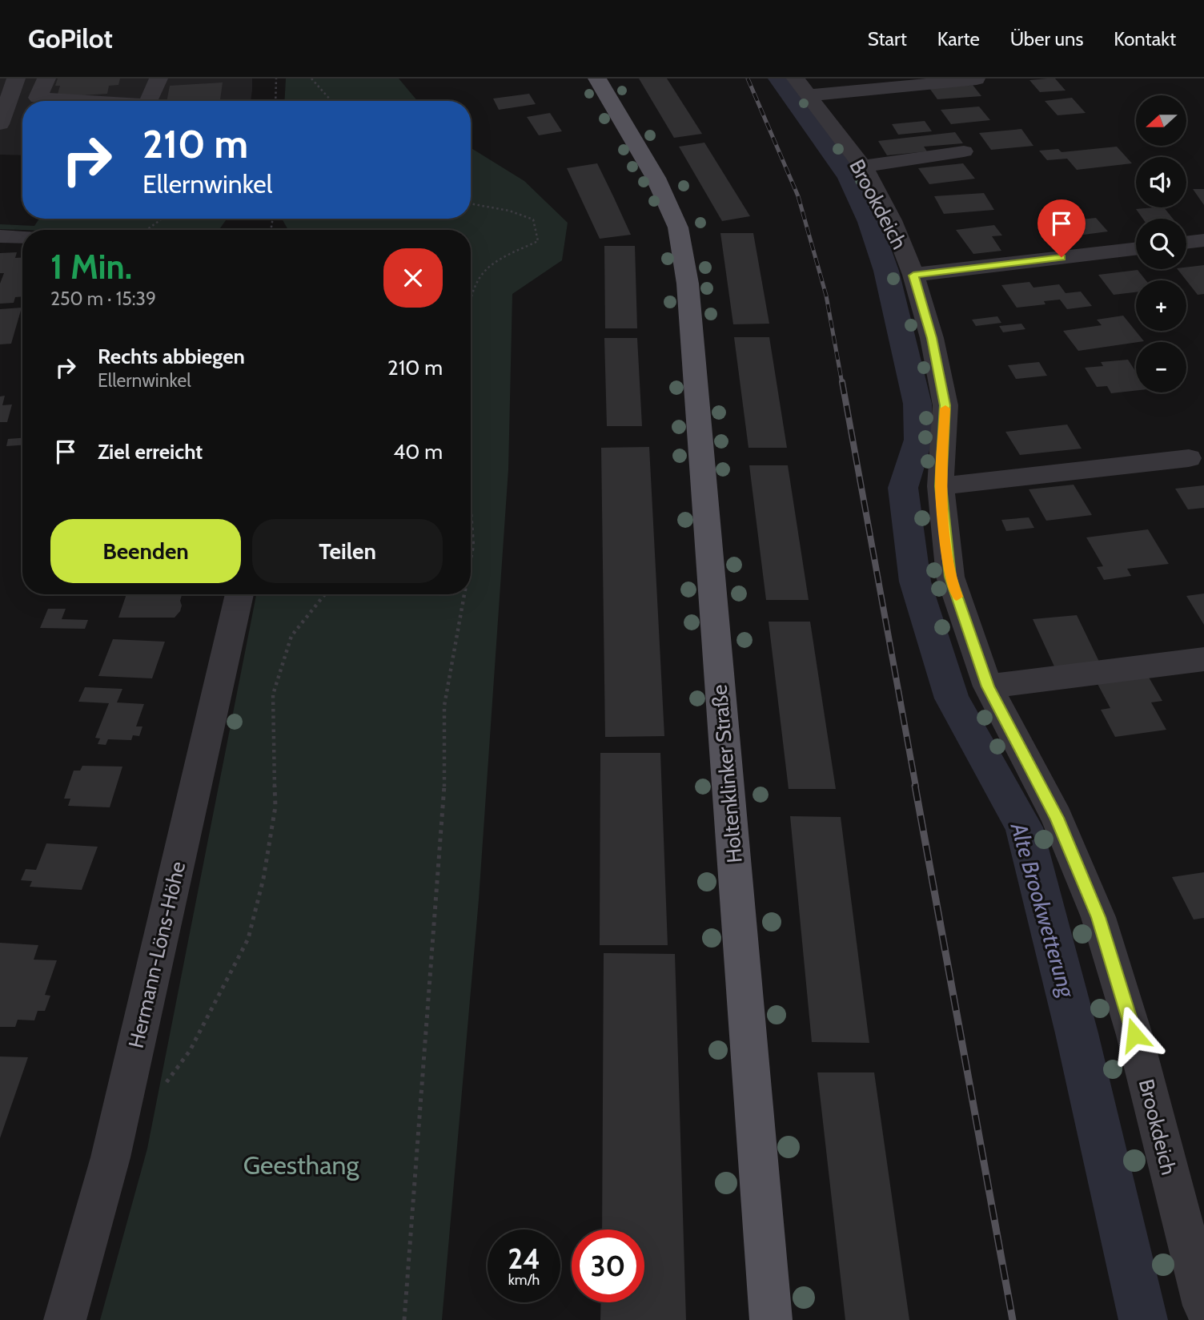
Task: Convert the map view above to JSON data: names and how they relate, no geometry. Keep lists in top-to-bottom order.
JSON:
{
  "streets": {
    "main road": ["Holtenklinker Straße"],
    "street": ["Brookdeich", "Hermann-Löns-Höhe"]
  },
  "water": ["Alte Brookwetterung"],
  "parks": ["Geesthang"],
  "north": "left",
  "page": {
    "header": "GoPilot",
    "nav": [
      "Start",
      "Karte",
      "Über uns",
      "Kontakt"
    ],
    "map_buttons": ["+", "−"],
    "turn": ["210 m", "Ellernwinkel"],
    "heading": ["1 Min.", "250 m · 15:39"],
    "list": [
      {
        "name": "Rechts abbiegen",
        "note": "Ellernwinkel",
        "value": "210 m"
      },
      {
        "name": "Ziel erreicht",
        "value": "40 m"
      }
    ],
    "buttons": ["Beenden", "Teilen"],
    "speed": "24 km/h",
    "limit": "30"
  }
}
